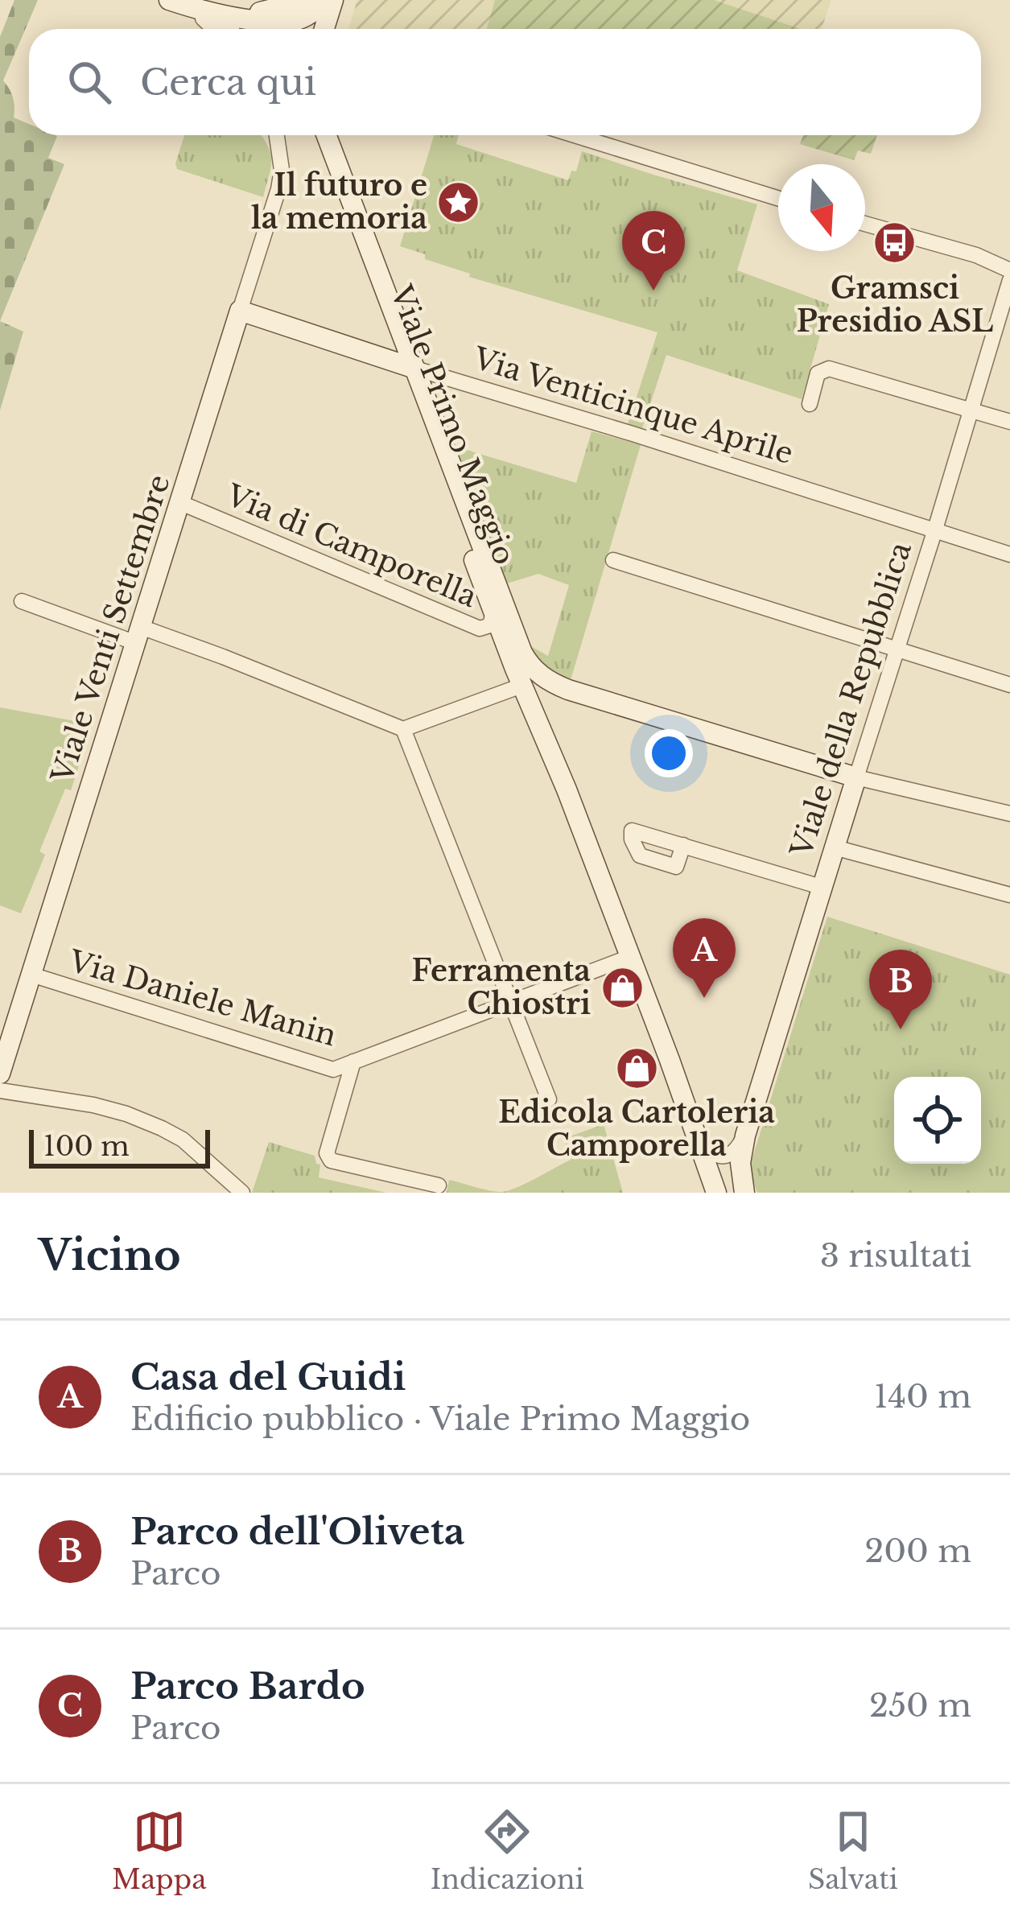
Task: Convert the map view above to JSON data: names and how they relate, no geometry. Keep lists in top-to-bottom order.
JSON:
{
  "streets": {
    "main road": [
      "Via Venticinque Aprile",
      "Viale Primo Maggio",
      "Viale Venti Settembre",
      "Viale della Repubblica"
    ],
    "street": ["Via di Camporella", "Via Daniele Manin"]
  },
  "crossings": [
    ["Via Venticinque Aprile", "Viale Primo Maggio"],
    ["Via Venticinque Aprile", "Viale Venti Settembre"],
    ["Via Venticinque Aprile", "Viale della Repubblica"],
    ["Viale Primo Maggio", "Via di Camporella"],
    ["Viale Primo Maggio", "Via Daniele Manin"],
    ["Via di Camporella", "Viale Venti Settembre"],
    ["Viale Venti Settembre", "Via Daniele Manin"]
  ],
  "places": {
    "place": ["Il futuro e la memoria"],
    "bus stop": ["Gramsci Presidio ASL"],
    "shop": ["Ferramenta Chiostri", "Edicola Cartoleria Camporella"]
  },
  "scale_bar": "100 m",
  "north": "bottom",
  "page": {
    "search": "Cerca qui",
    "pins": ["C", "A", "B"],
    "scale": "100 m",
    "heading": ["Vicino", "3 risultati"],
    "list": [
      {
        "mark": "A",
        "name": "Casa del Guidi",
        "note": "Edificio pubblico · Viale Primo Maggio",
        "value": "140 m"
      },
      {
        "mark": "B",
        "name": "Parco dell'Oliveta",
        "note": "Parco",
        "value": "200 m"
      },
      {
        "mark": "C",
        "name": "Parco Bardo",
        "note": "Parco",
        "value": "250 m"
      }
    ],
    "nav": ["Mappa", "Indicazioni", "Salvati"]
  }
}
